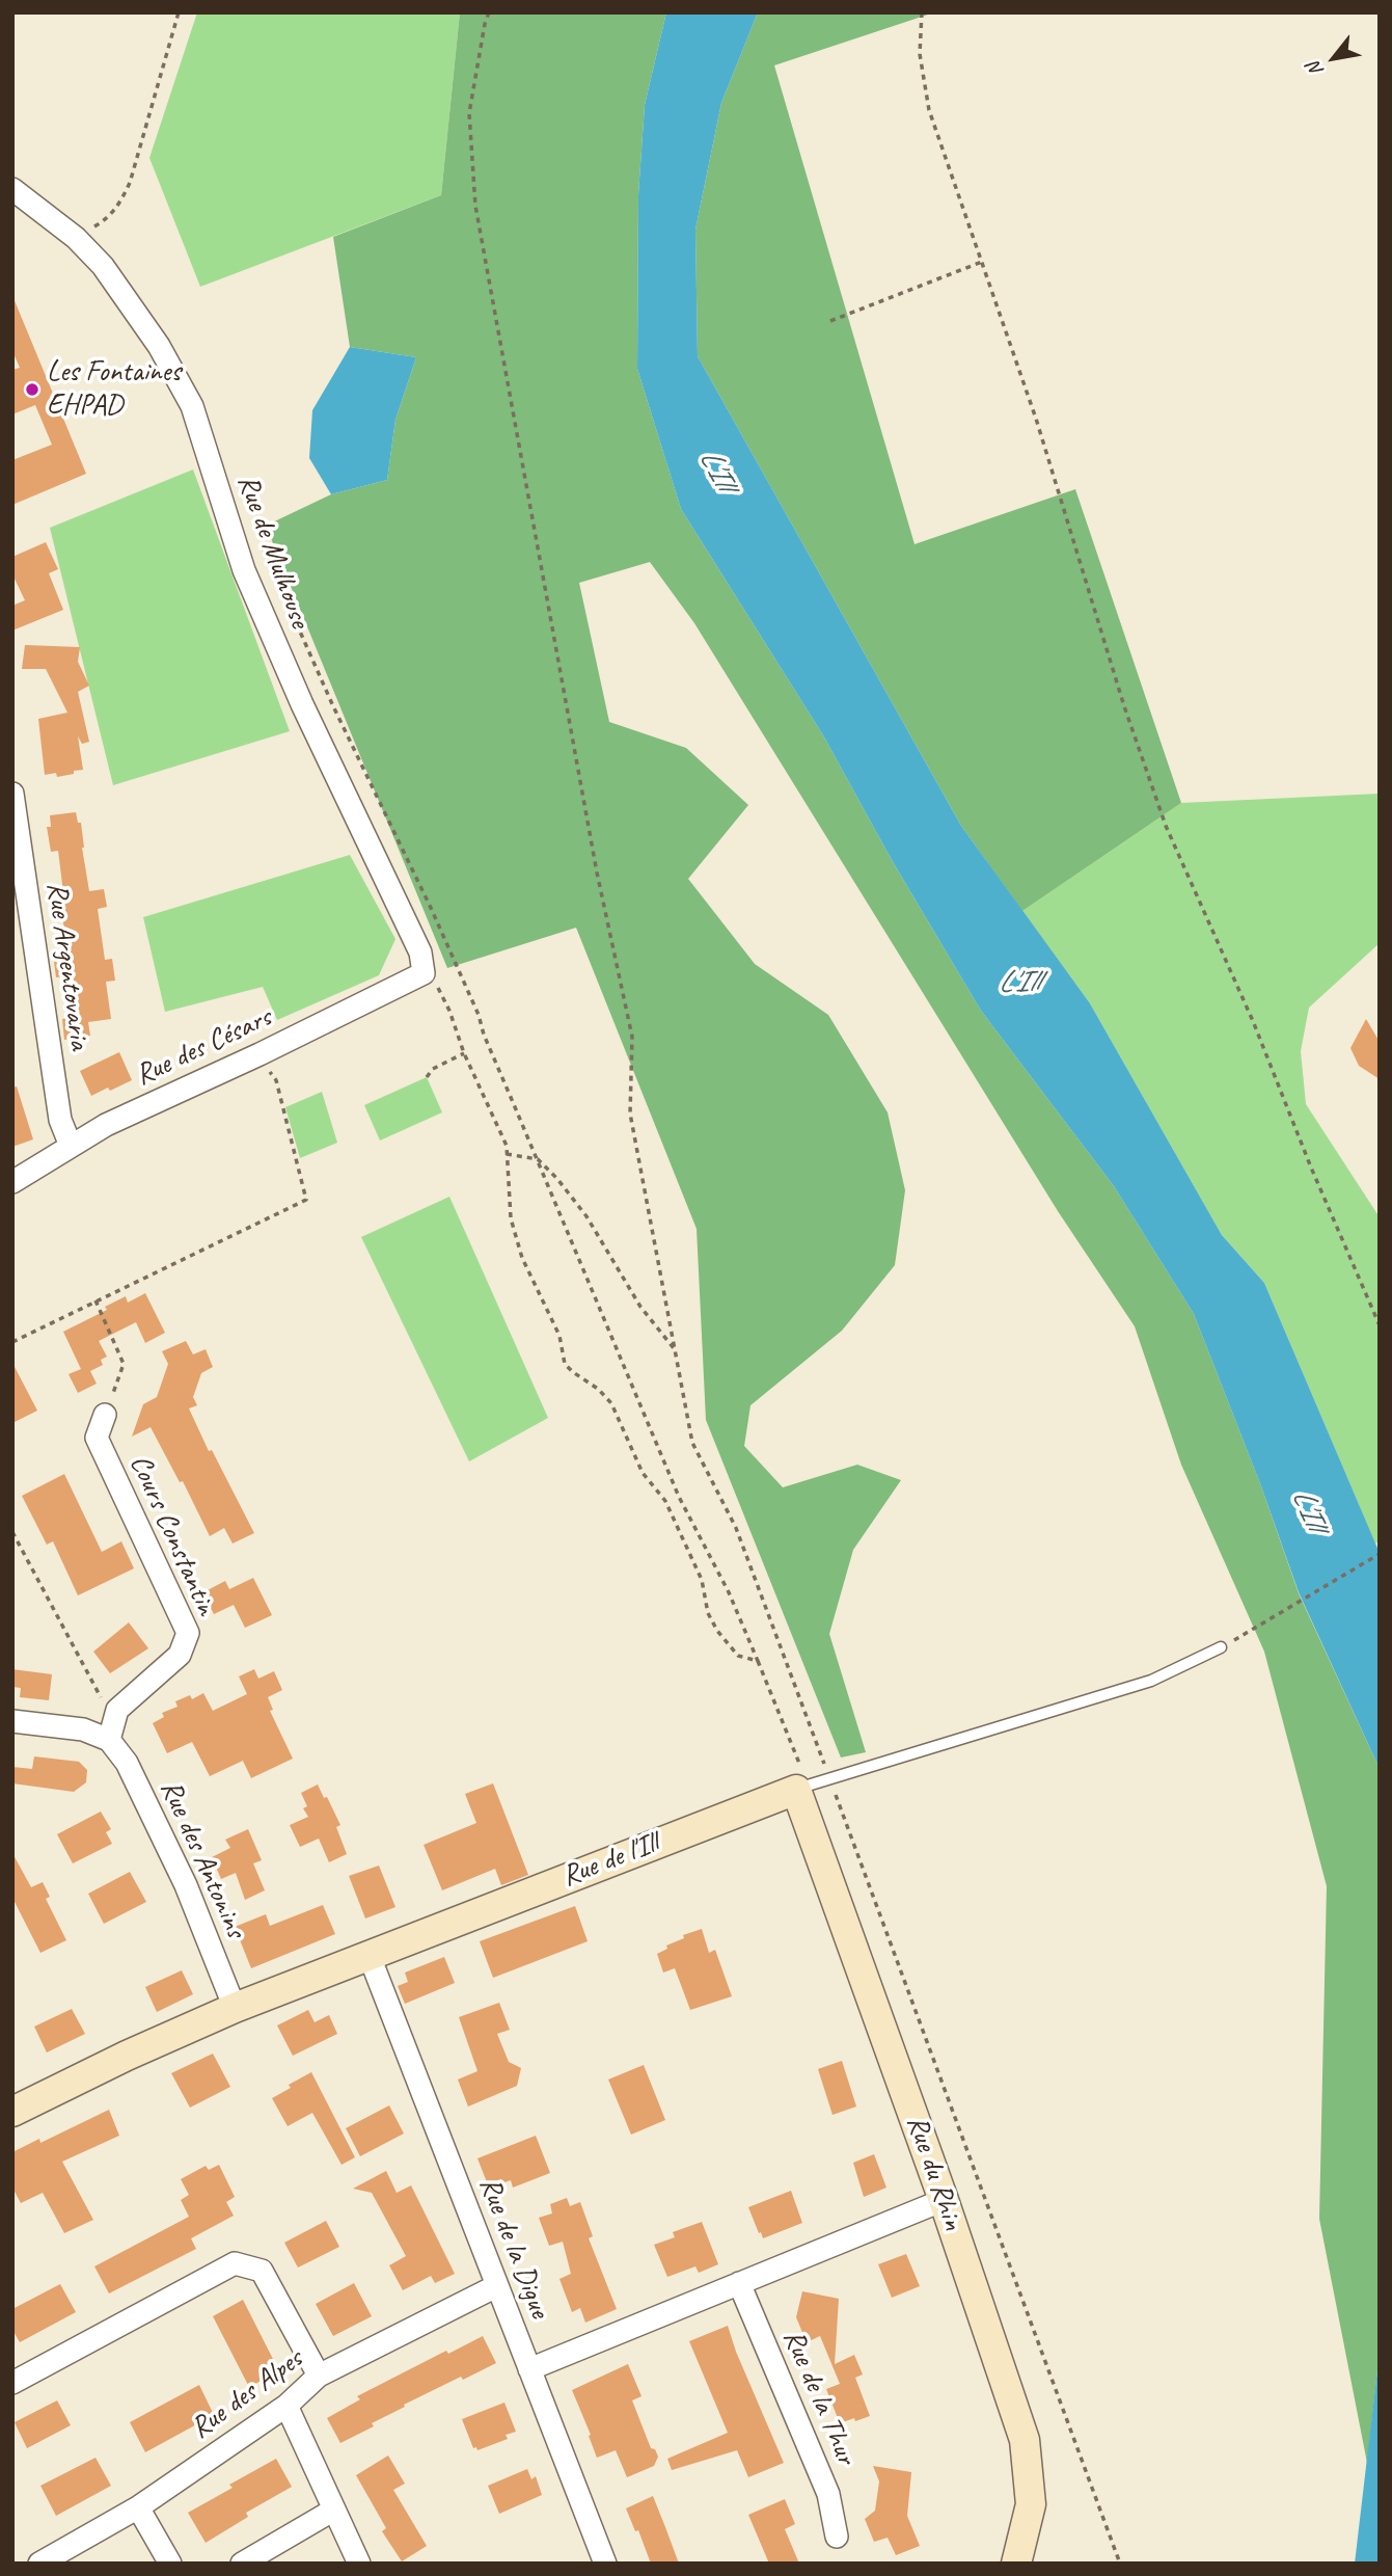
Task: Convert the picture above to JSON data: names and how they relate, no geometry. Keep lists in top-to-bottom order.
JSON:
{
  "streets": {
    "street": [
      "Rue de Mulhouse",
      "Rue Argentovaria",
      "Rue des Césars",
      "Cours Constantin",
      "Rue des Antonins",
      "Rue de l'Ill",
      "Rue du Rhin",
      "Rue de la Digue",
      "Rue des Alpes",
      "Rue de la Thur"
    ]
  },
  "crossings": [
    ["Rue de Mulhouse", "Rue des Césars"],
    ["Rue Argentovaria", "Rue des Césars"],
    ["Rue des Antonins", "Rue de l'Ill"],
    ["Rue de l'Ill", "Rue du Rhin"],
    ["Rue de l'Ill", "Rue de la Digue"],
    ["Rue de la Digue", "Rue des Alpes"]
  ],
  "water": ["L'Ill"],
  "places": ["Les Fontaines EHPAD"],
  "north": "bottom left"
}
